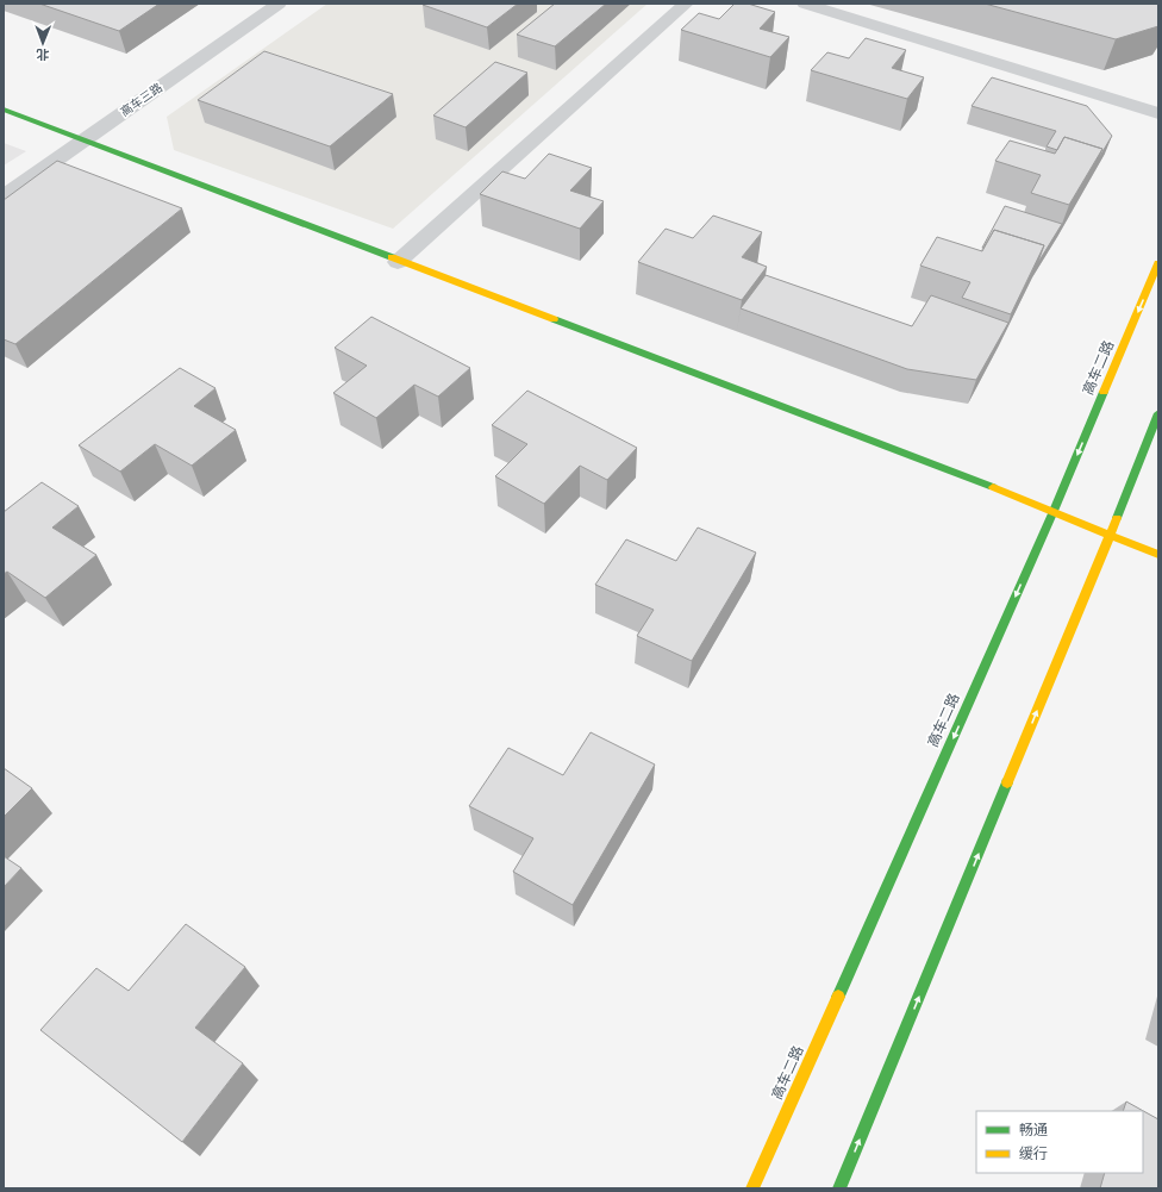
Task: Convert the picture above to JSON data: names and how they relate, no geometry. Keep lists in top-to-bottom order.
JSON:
{
  "streets": {
    "street": ["高车三路", "高车二路"]
  },
  "legend": ["畅通", "缓行"],
  "north": "bottom"
}
